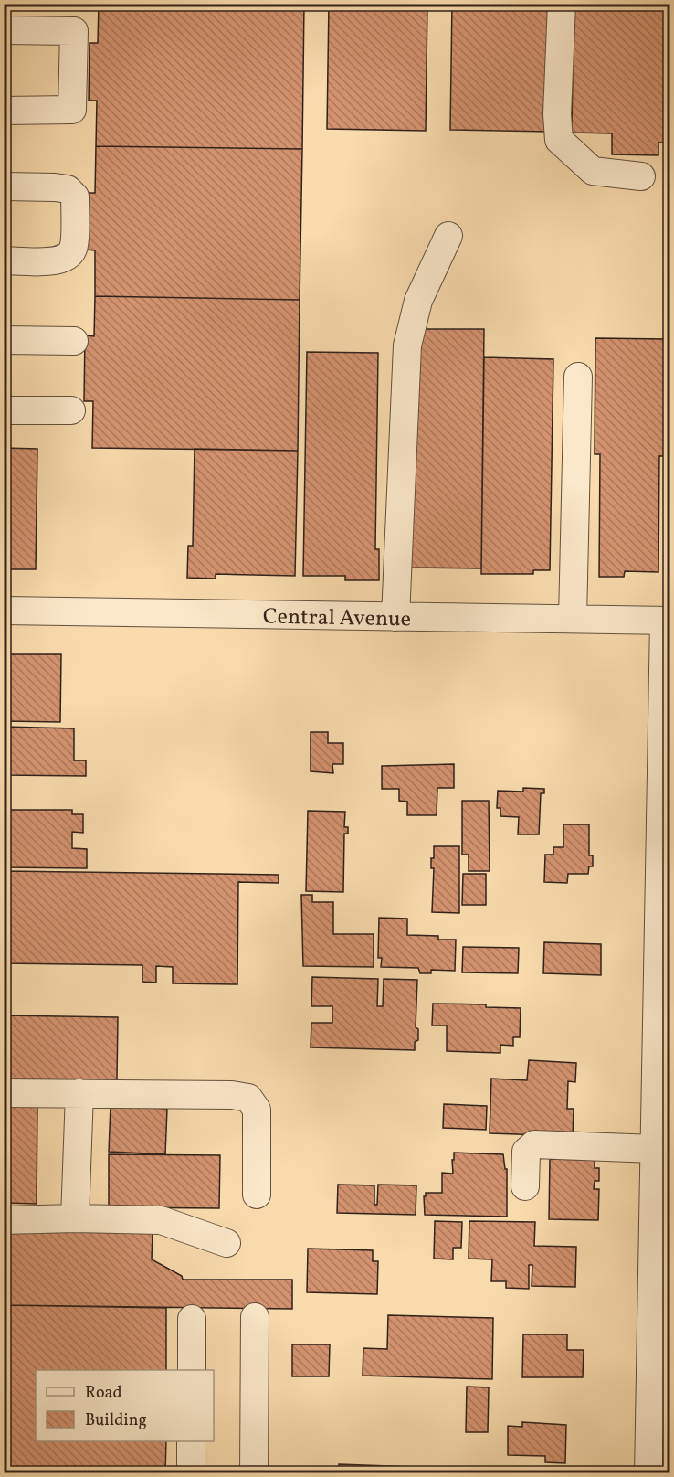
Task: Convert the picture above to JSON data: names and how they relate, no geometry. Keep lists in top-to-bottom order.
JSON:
{
  "streets": {
    "street": ["Central Avenue"]
  },
  "legend": ["Road", "Building"]
}
